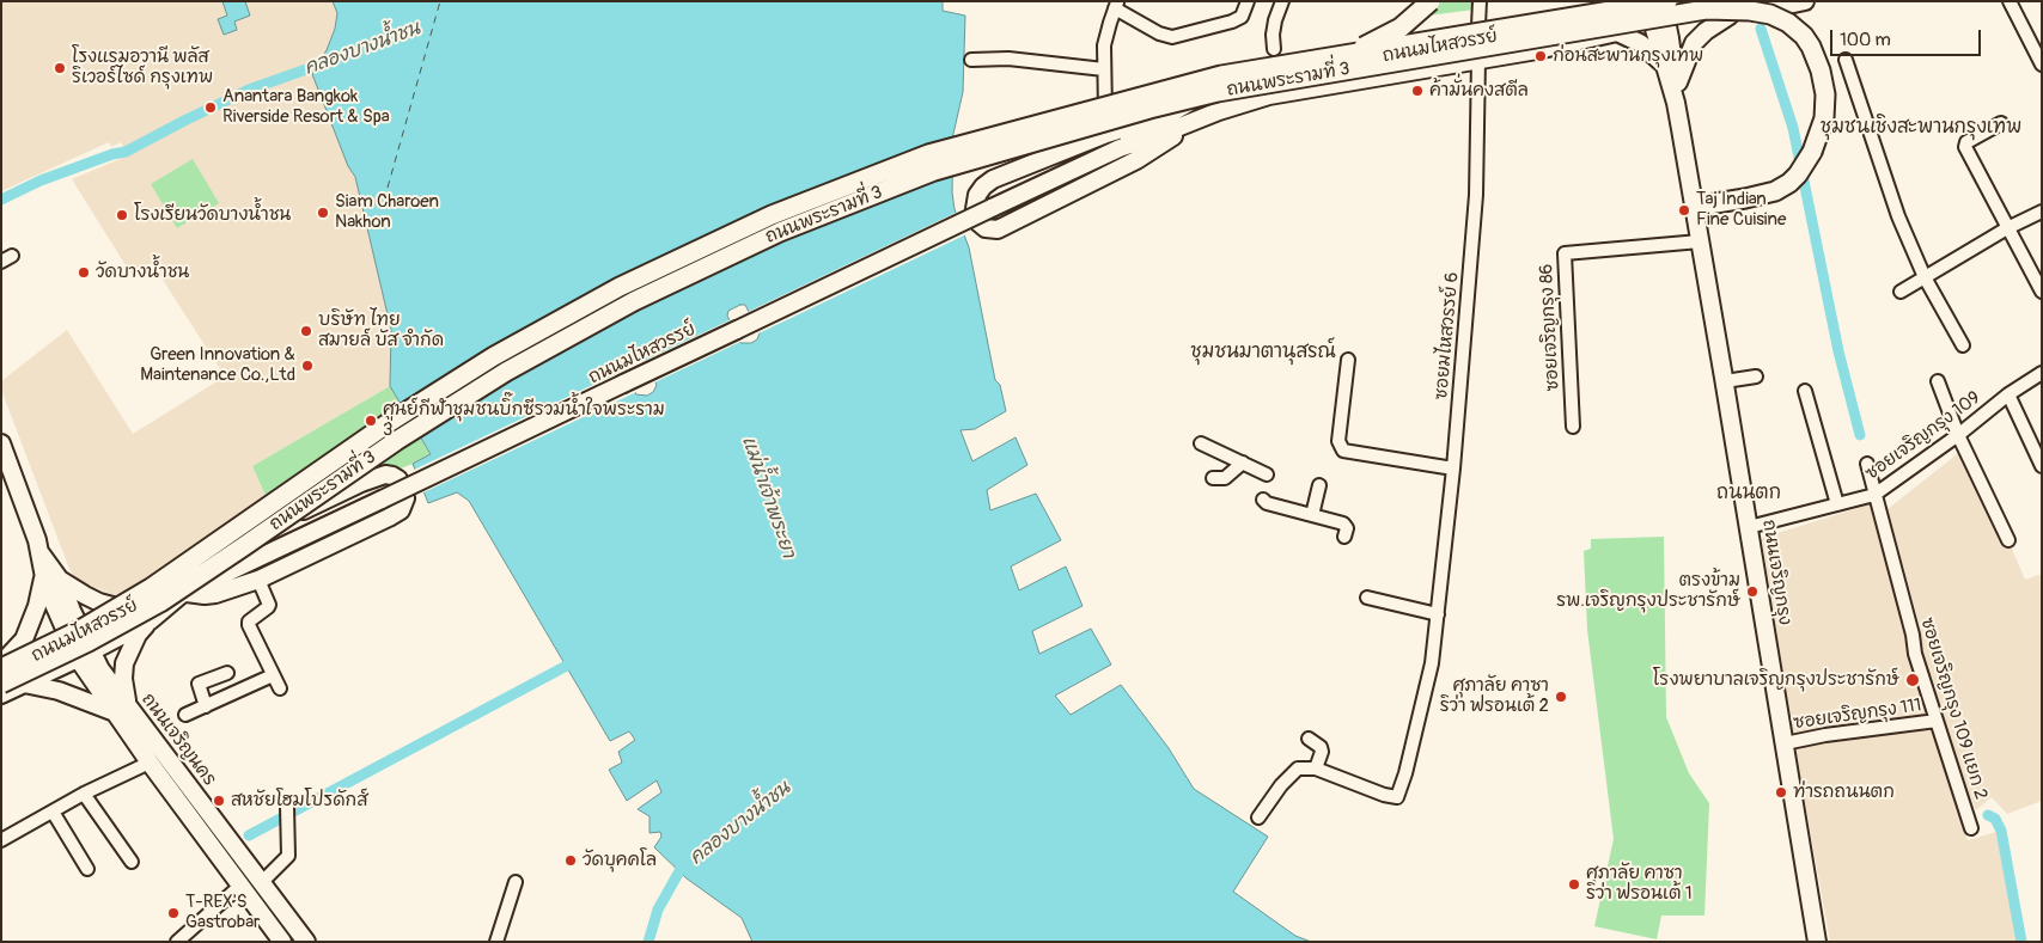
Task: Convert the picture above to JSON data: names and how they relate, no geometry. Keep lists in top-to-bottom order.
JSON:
{
  "streets": {
    "main road": [
      "ถนนมไหสวรรย์",
      "ถนนพระรามที่ 3",
      "ถนนเจริญกรุง",
      "ถนนเจริญนคร"
    ],
    "street": [
      "ซอยเจริญกรุง 86",
      "ซอยมไหสวรรย์ 6",
      "ซอยเจริญกรุง 109",
      "ซอยเจริญกรุง 109 แยก 2",
      "ซอยเจริญกรุง 111"
    ]
  },
  "crossings": [
    ["ถนนมไหสวรรย์", "ถนนพระรามที่ 3"],
    ["ถนนมไหสวรรย์", "ซอยมไหสวรรย์ 6"],
    ["ถนนมไหสวรรย์", "ถนนเจริญกรุง"],
    ["ถนนมไหสวรรย์", "ถนนเจริญนคร"],
    ["ซอยเจริญกรุง 86", "ถนนเจริญกรุง"],
    ["ซอยเจริญกรุง 109", "ถนนเจริญกรุง"],
    ["ซอยเจริญกรุง 109", "ซอยเจริญกรุง 109 แยก 2"],
    ["ถนนเจริญกรุง", "ซอยเจริญกรุง 111"],
    ["ซอยเจริญกรุง 109 แยก 2", "ซอยเจริญกรุง 111"]
  ],
  "districts": ["ชุมชนเชิงสะพานกรุงเทพ", "ชุมชนมาตานุสรณ์", "ถนนตก"],
  "water": ["คลองบางน้ำชน", "แม่น้ำเจ้าพระยา"],
  "places": [
    "ก่อนสะพานกรุงเทพ",
    "โรงแรมอวานี พลัส ริเวอร์ไซด์ กรุงเทพ",
    "ค้ามั่นคงสตีล",
    "Anantara Bangkok Riverside Resort & Spa",
    "Taj Indian Fine Cuisine",
    "Siam Charoen Nakhon",
    "โรงเรียนวัดบางน้ำชน",
    "วัดบางน้ำชน",
    "บริษัท ไทย สมายล์ บัส จำกัด",
    "Green Innovation & Maintenance Co.,Ltd",
    "ศูนย์กีฬาชุมชนบิ๊กซีรวมน้ำใจพระราม 3",
    "ตรงข้าม รพ.เจริญกรุงประชารักษ์",
    "โรงพยาบาลเจริญกรุงประชารักษ์",
    "ศุภาลัย คาซา ริว่า ฟรอนเต้ 2",
    "ท่ารถถนนตก",
    "สหชัยโฮมโปรดักส์",
    "วัดบุคคโล",
    "ศุภาลัย คาซา ริว่า ฟรอนเต้ 1",
    "T-REX'S Gastrobar"
  ],
  "scale_bar": "100 m"
}
